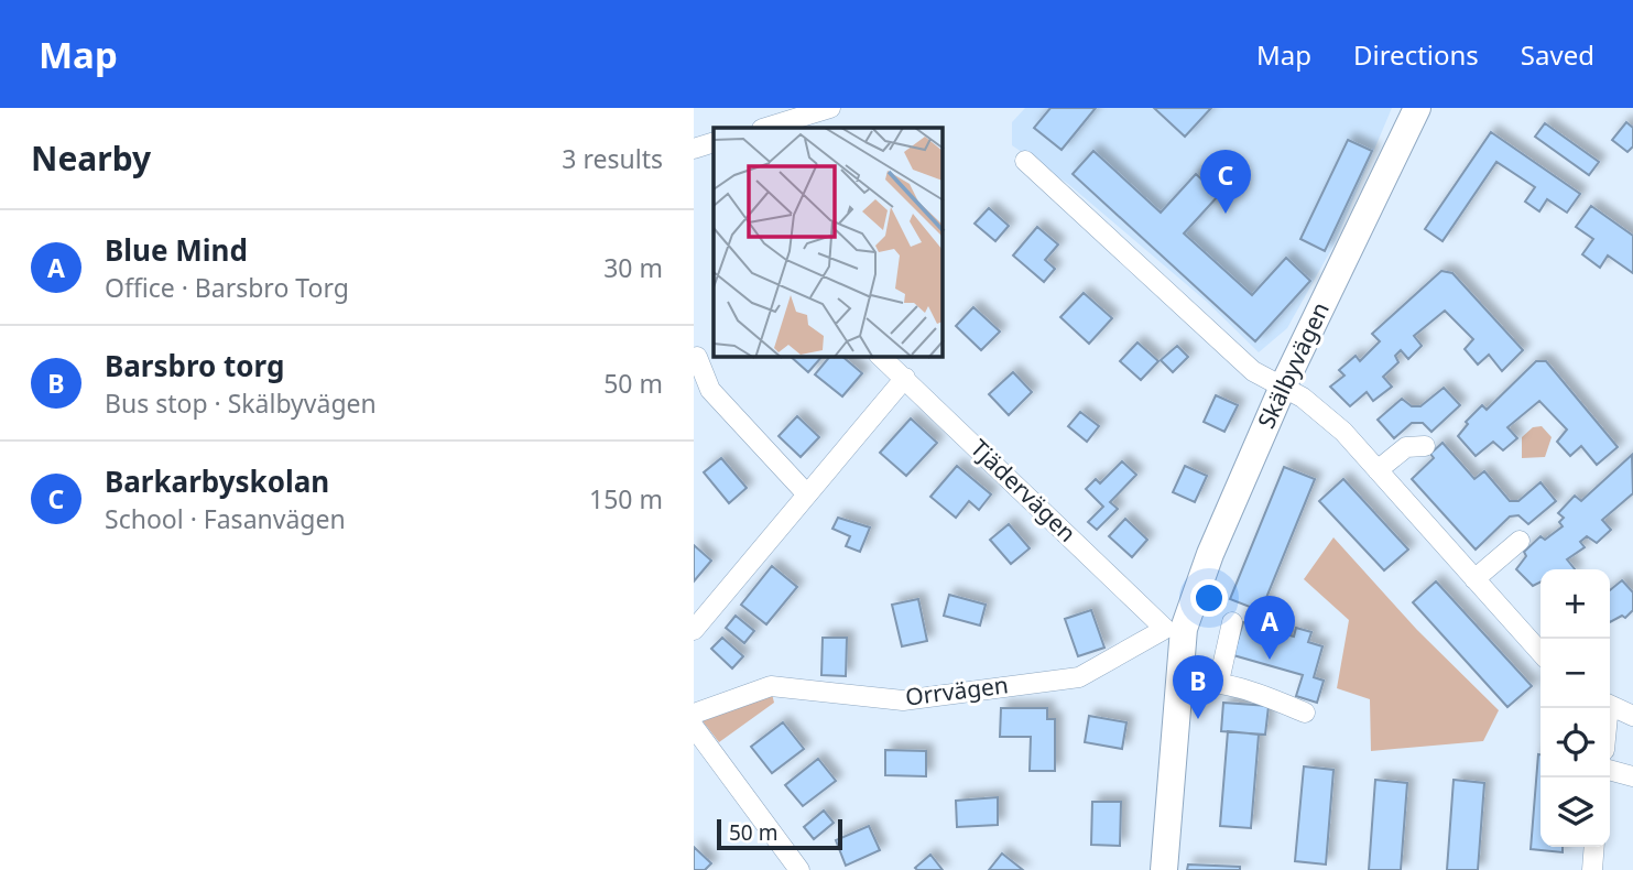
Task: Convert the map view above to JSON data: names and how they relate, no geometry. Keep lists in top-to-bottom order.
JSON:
{
  "streets": {
    "street": ["Skälbyvägen", "Tjädervägen", "Orrvägen"]
  },
  "crossings": [
    ["Skälbyvägen", "Tjädervägen"],
    ["Skälbyvägen", "Orrvägen"],
    ["Tjädervägen", "Orrvägen"]
  ],
  "scale_bar": "50 m",
  "page": {
    "header": "Map",
    "nav": ["Map", "Directions", "Saved"],
    "heading": ["Nearby", "3 results"],
    "pins": ["C", "A", "B"],
    "list": [
      {
        "mark": "A",
        "name": "Blue Mind",
        "note": "Office · Barsbro Torg",
        "value": "30 m"
      },
      {
        "mark": "B",
        "name": "Barsbro torg",
        "note": "Bus stop · Skälbyvägen",
        "value": "50 m"
      },
      {
        "mark": "C",
        "name": "Barkarbyskolan",
        "note": "School · Fasanvägen",
        "value": "150 m"
      }
    ],
    "map_buttons": ["+", "−"],
    "scale": "50 m"
  }
}
